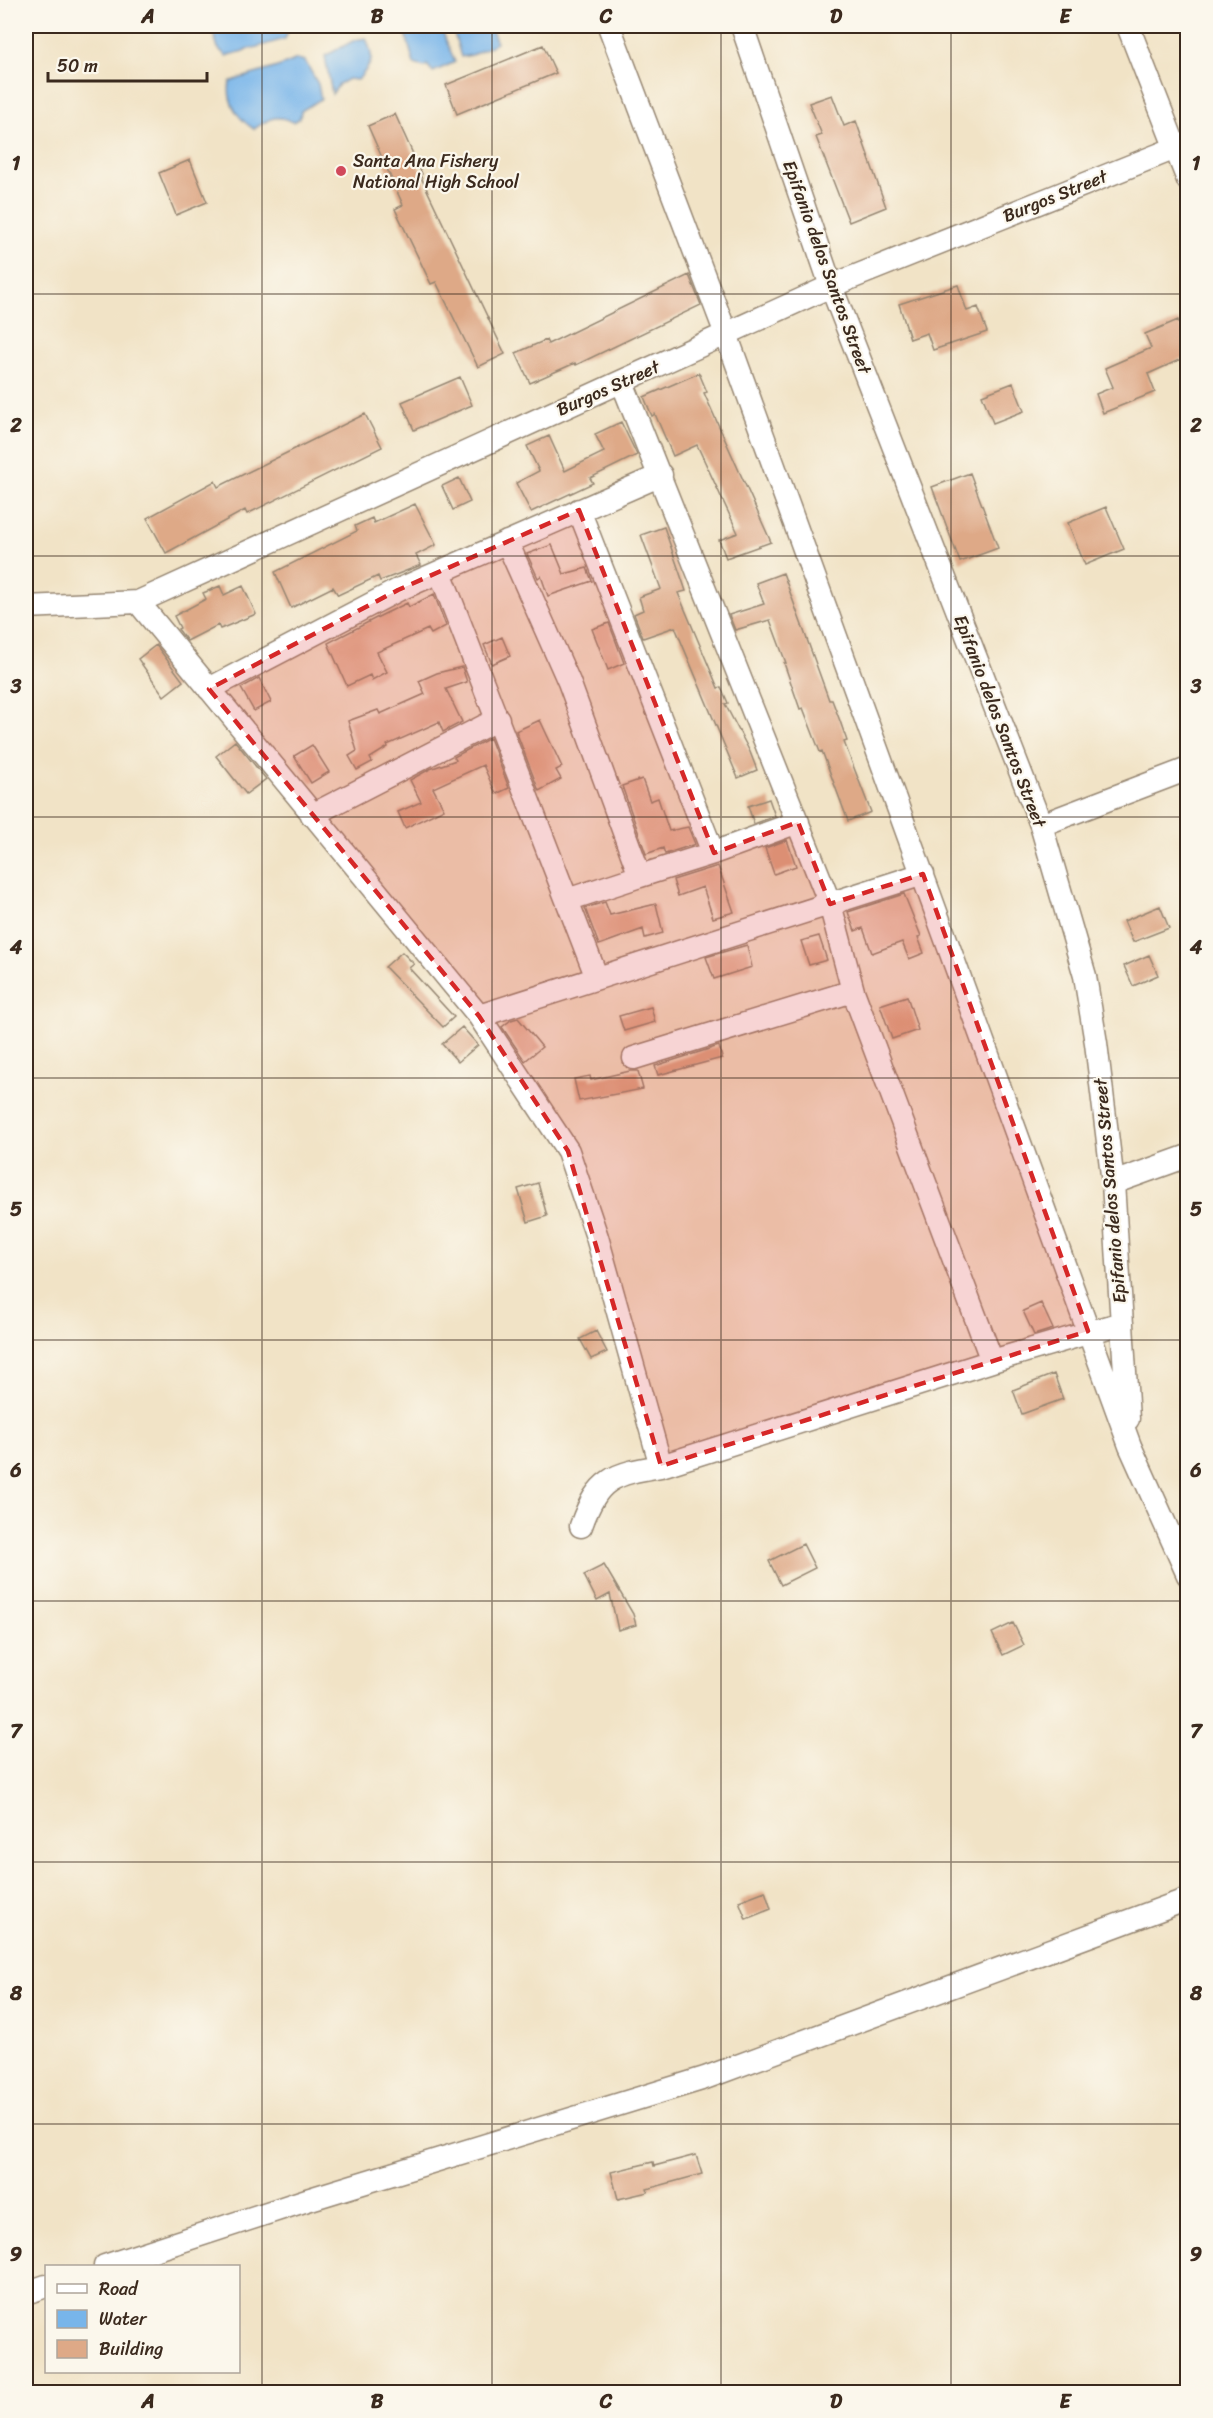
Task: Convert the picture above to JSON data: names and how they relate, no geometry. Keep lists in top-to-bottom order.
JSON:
{
  "streets": {
    "street": ["Burgos Street", "Epifanio delos Santos Street"]
  },
  "crossings": [
    ["Burgos Street", "Epifanio delos Santos Street"]
  ],
  "places": ["Santa Ana Fishery National High School"],
  "legend": ["Road", "Water", "Building"],
  "scale_bar": "50 m",
  "grid": {
    "columns": [
      "A",
      "B",
      "C",
      "D",
      "E"
    ],
    "rows": [
      "1",
      "2",
      "3",
      "4",
      "5",
      "6",
      "7",
      "8",
      "9"
    ]
  }
}
